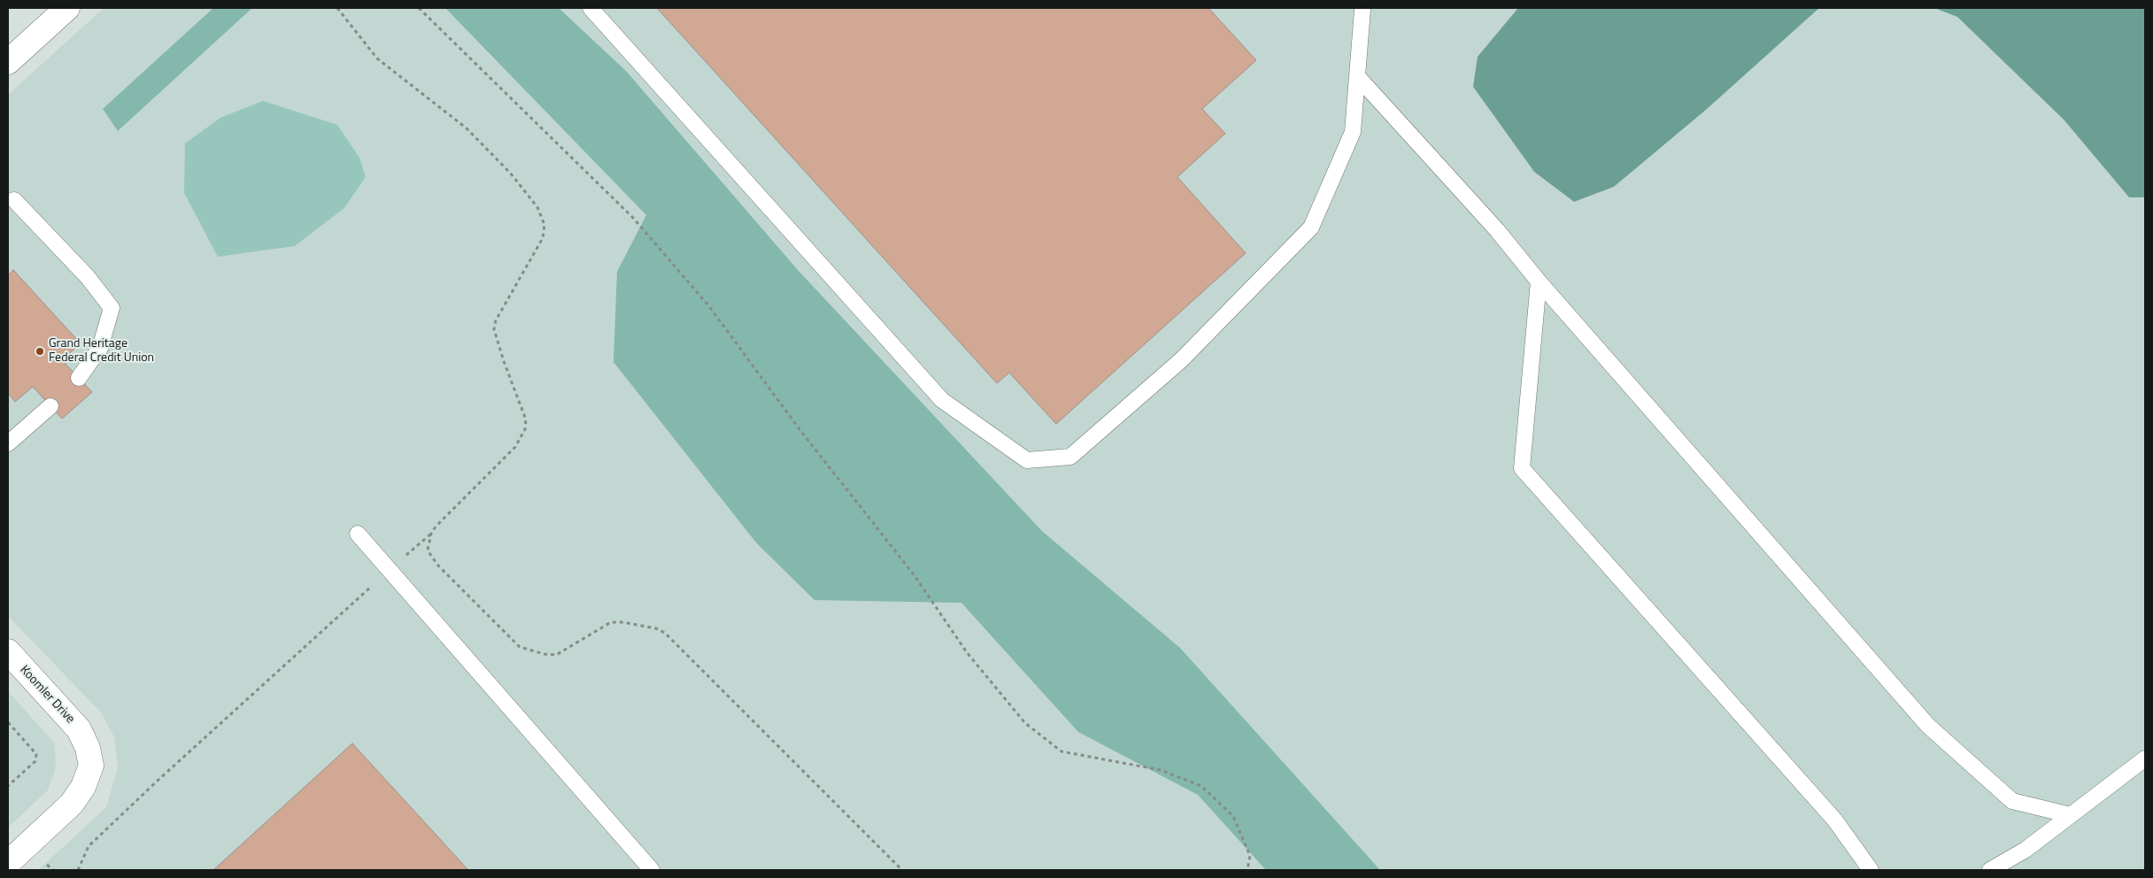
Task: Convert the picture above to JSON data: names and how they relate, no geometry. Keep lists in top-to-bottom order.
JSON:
{
  "streets": {
    "street": ["Koomler Drive"]
  },
  "places": ["Grand Heritage Federal Credit Union"]
}
